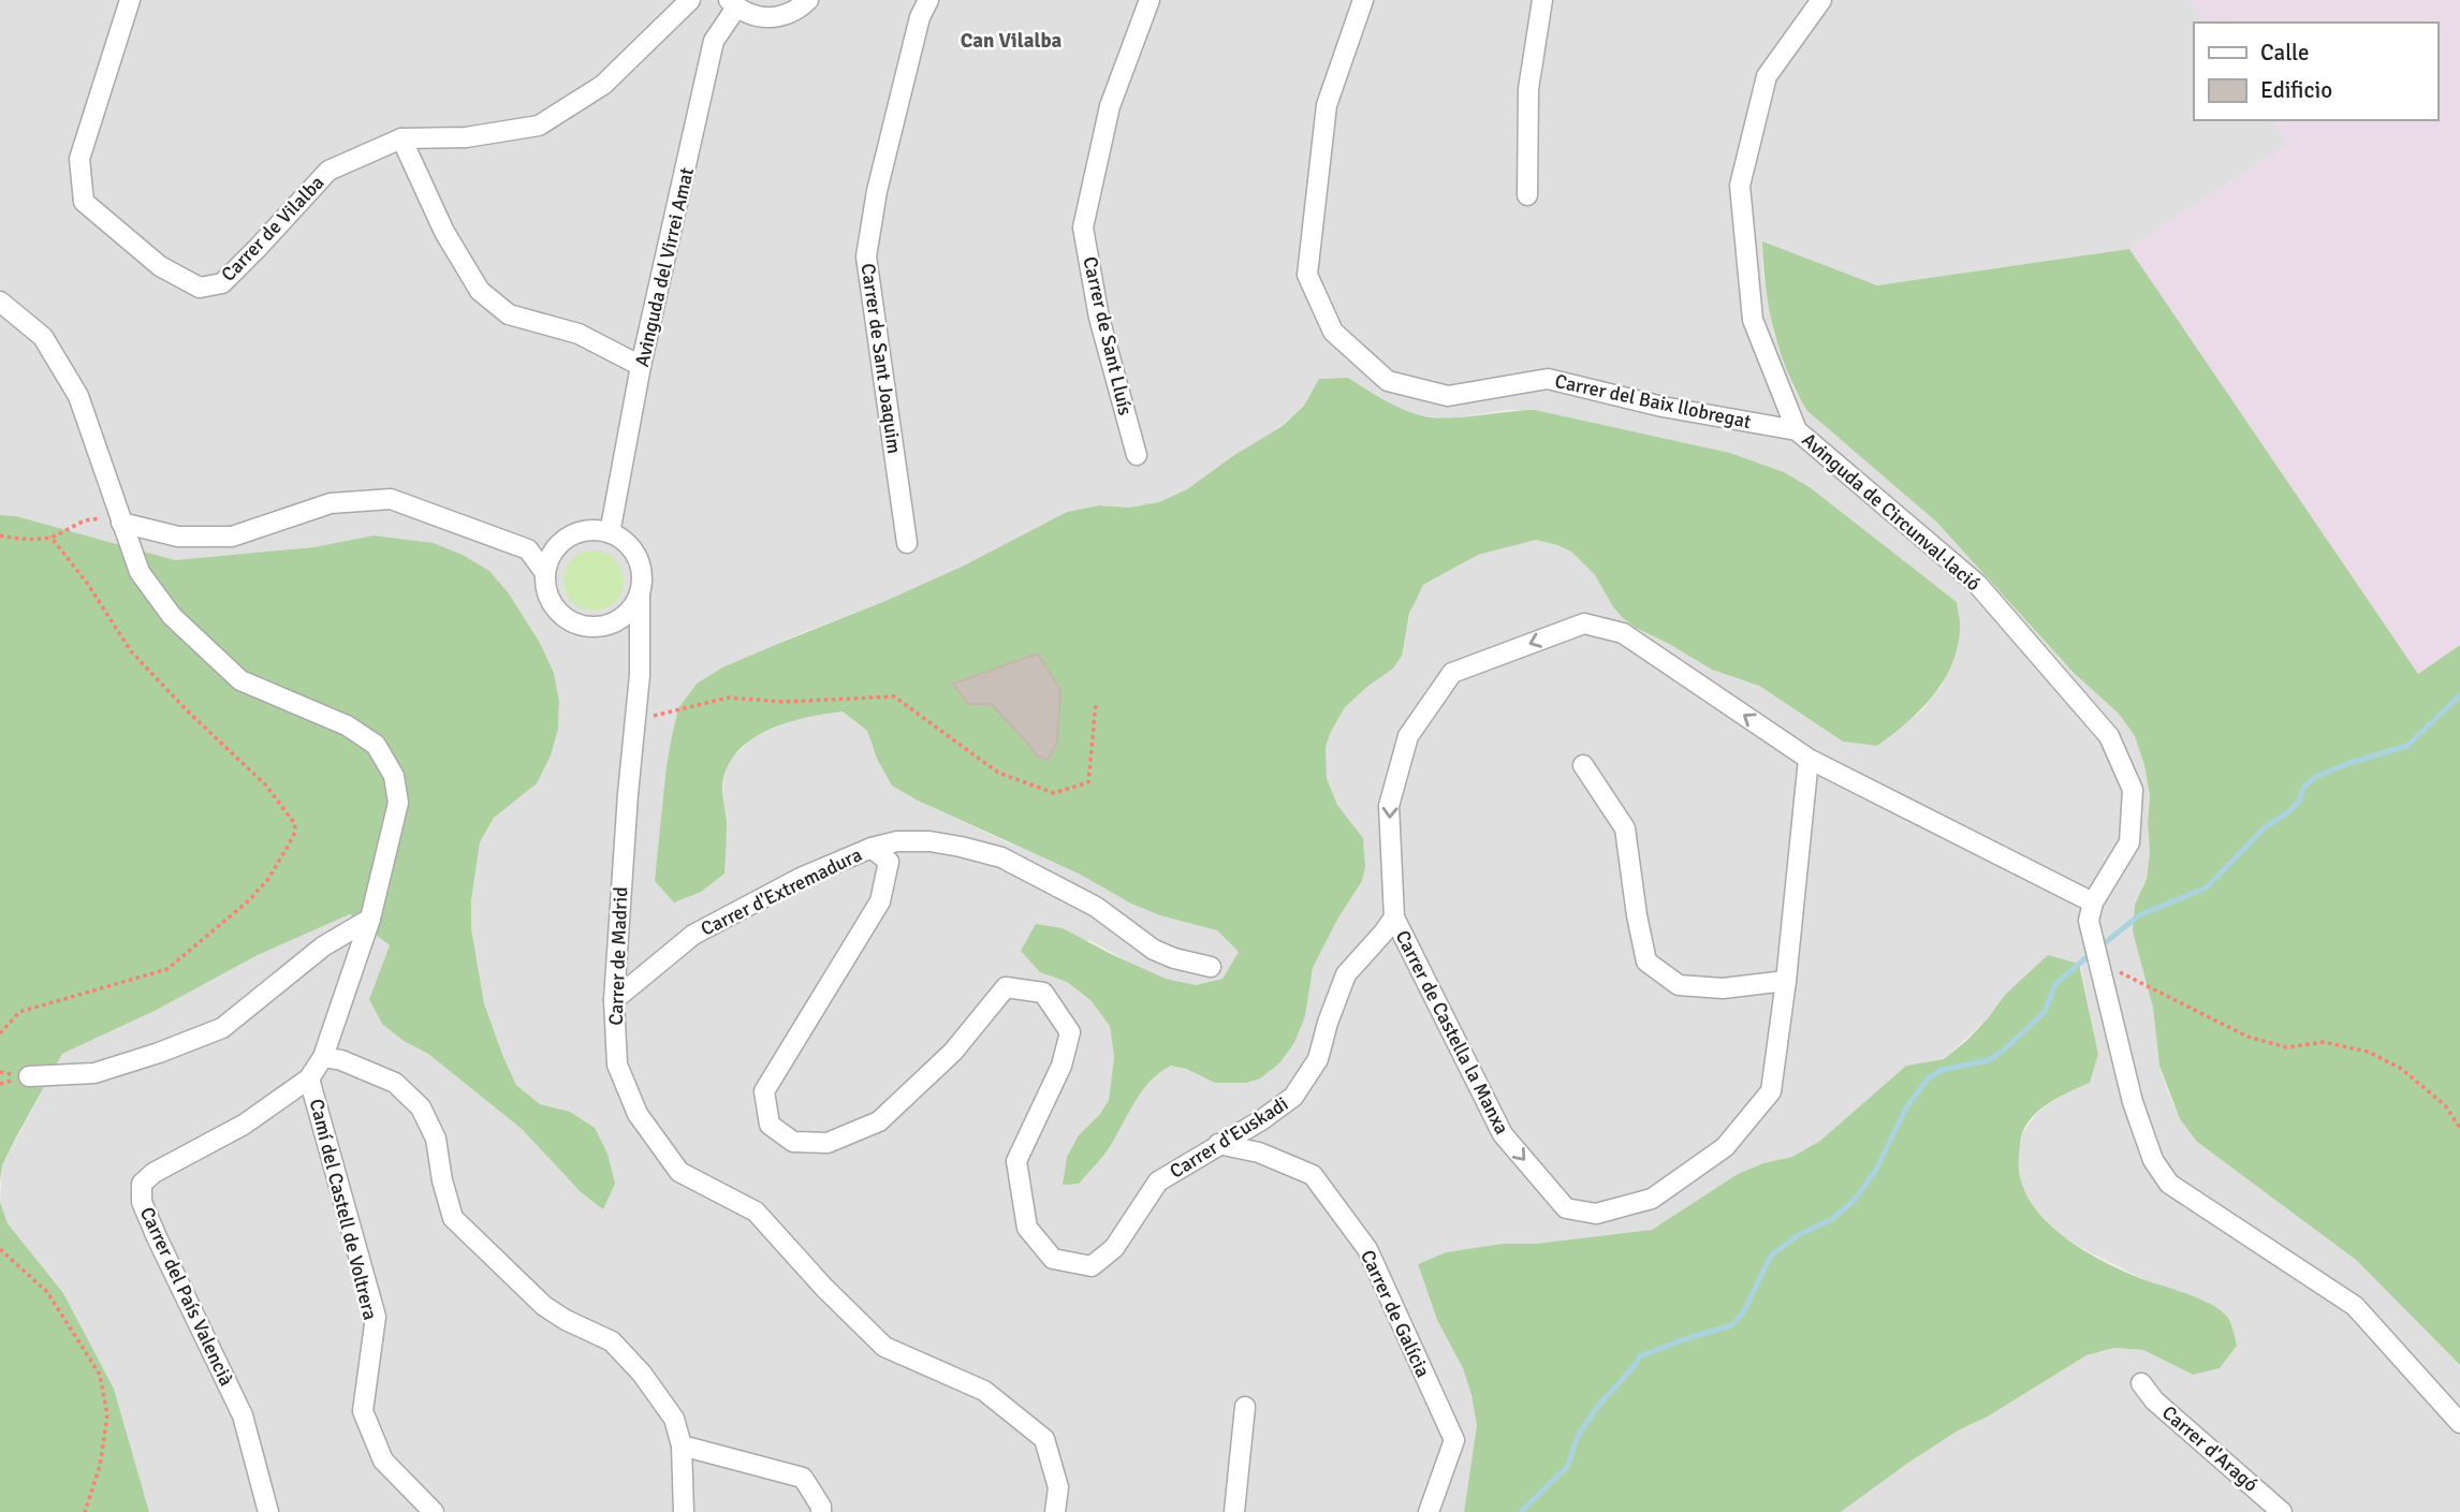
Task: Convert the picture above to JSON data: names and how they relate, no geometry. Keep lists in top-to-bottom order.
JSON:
{
  "streets": {
    "street": [
      "Carrer de Vilalba",
      "Avinguda del Virrei Amat",
      "Carrer de Sant Lluís",
      "Carrer de Sant Joaquim",
      "Carrer del Baix llobregat",
      "Avinguda de Circunval·lació",
      "Carrer d'Extremadura",
      "Carrer de Madrid",
      "Carrer de Castella la Manxa",
      "Carrer d'Euskadi",
      "Camí del Castell de Voltrera",
      "Carrer del País Valencià",
      "Carrer de Galícia",
      "Carrer d'Aragó"
    ]
  },
  "crossings": [
    ["Avinguda del Virrei Amat", "Carrer de Madrid"],
    ["Carrer del Baix llobregat", "Avinguda de Circunval·lació"],
    ["Avinguda de Circunval·lació", "Carrer de Castella la Manxa"],
    ["Carrer d'Extremadura", "Carrer de Madrid"],
    ["Carrer d'Extremadura", "Carrer d'Euskadi"],
    ["Carrer de Castella la Manxa", "Carrer d'Euskadi"],
    ["Carrer d'Euskadi", "Carrer de Galícia"],
    ["Camí del Castell de Voltrera", "Carrer del País Valencià"]
  ],
  "districts": ["Can Vilalba"],
  "legend": ["Calle", "Edificio"]
}
